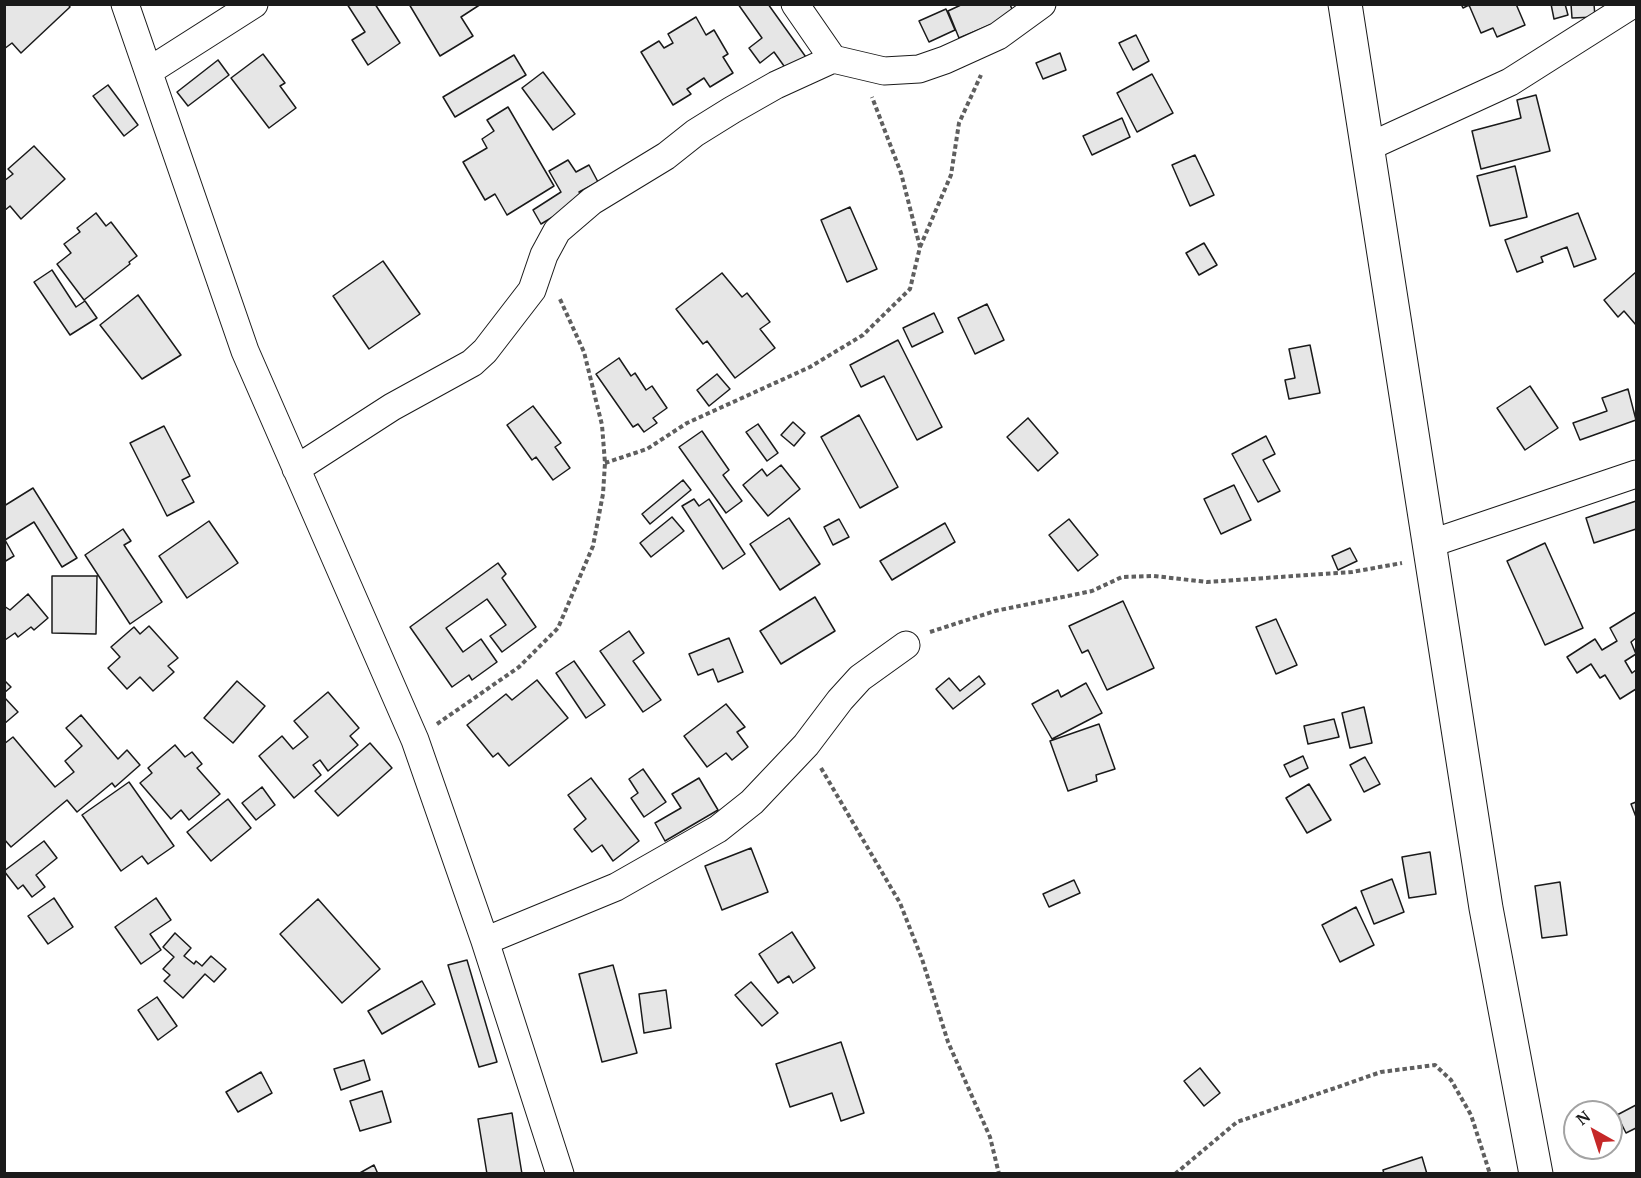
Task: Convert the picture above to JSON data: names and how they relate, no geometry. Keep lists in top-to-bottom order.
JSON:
{
  "north": "top left"
}
